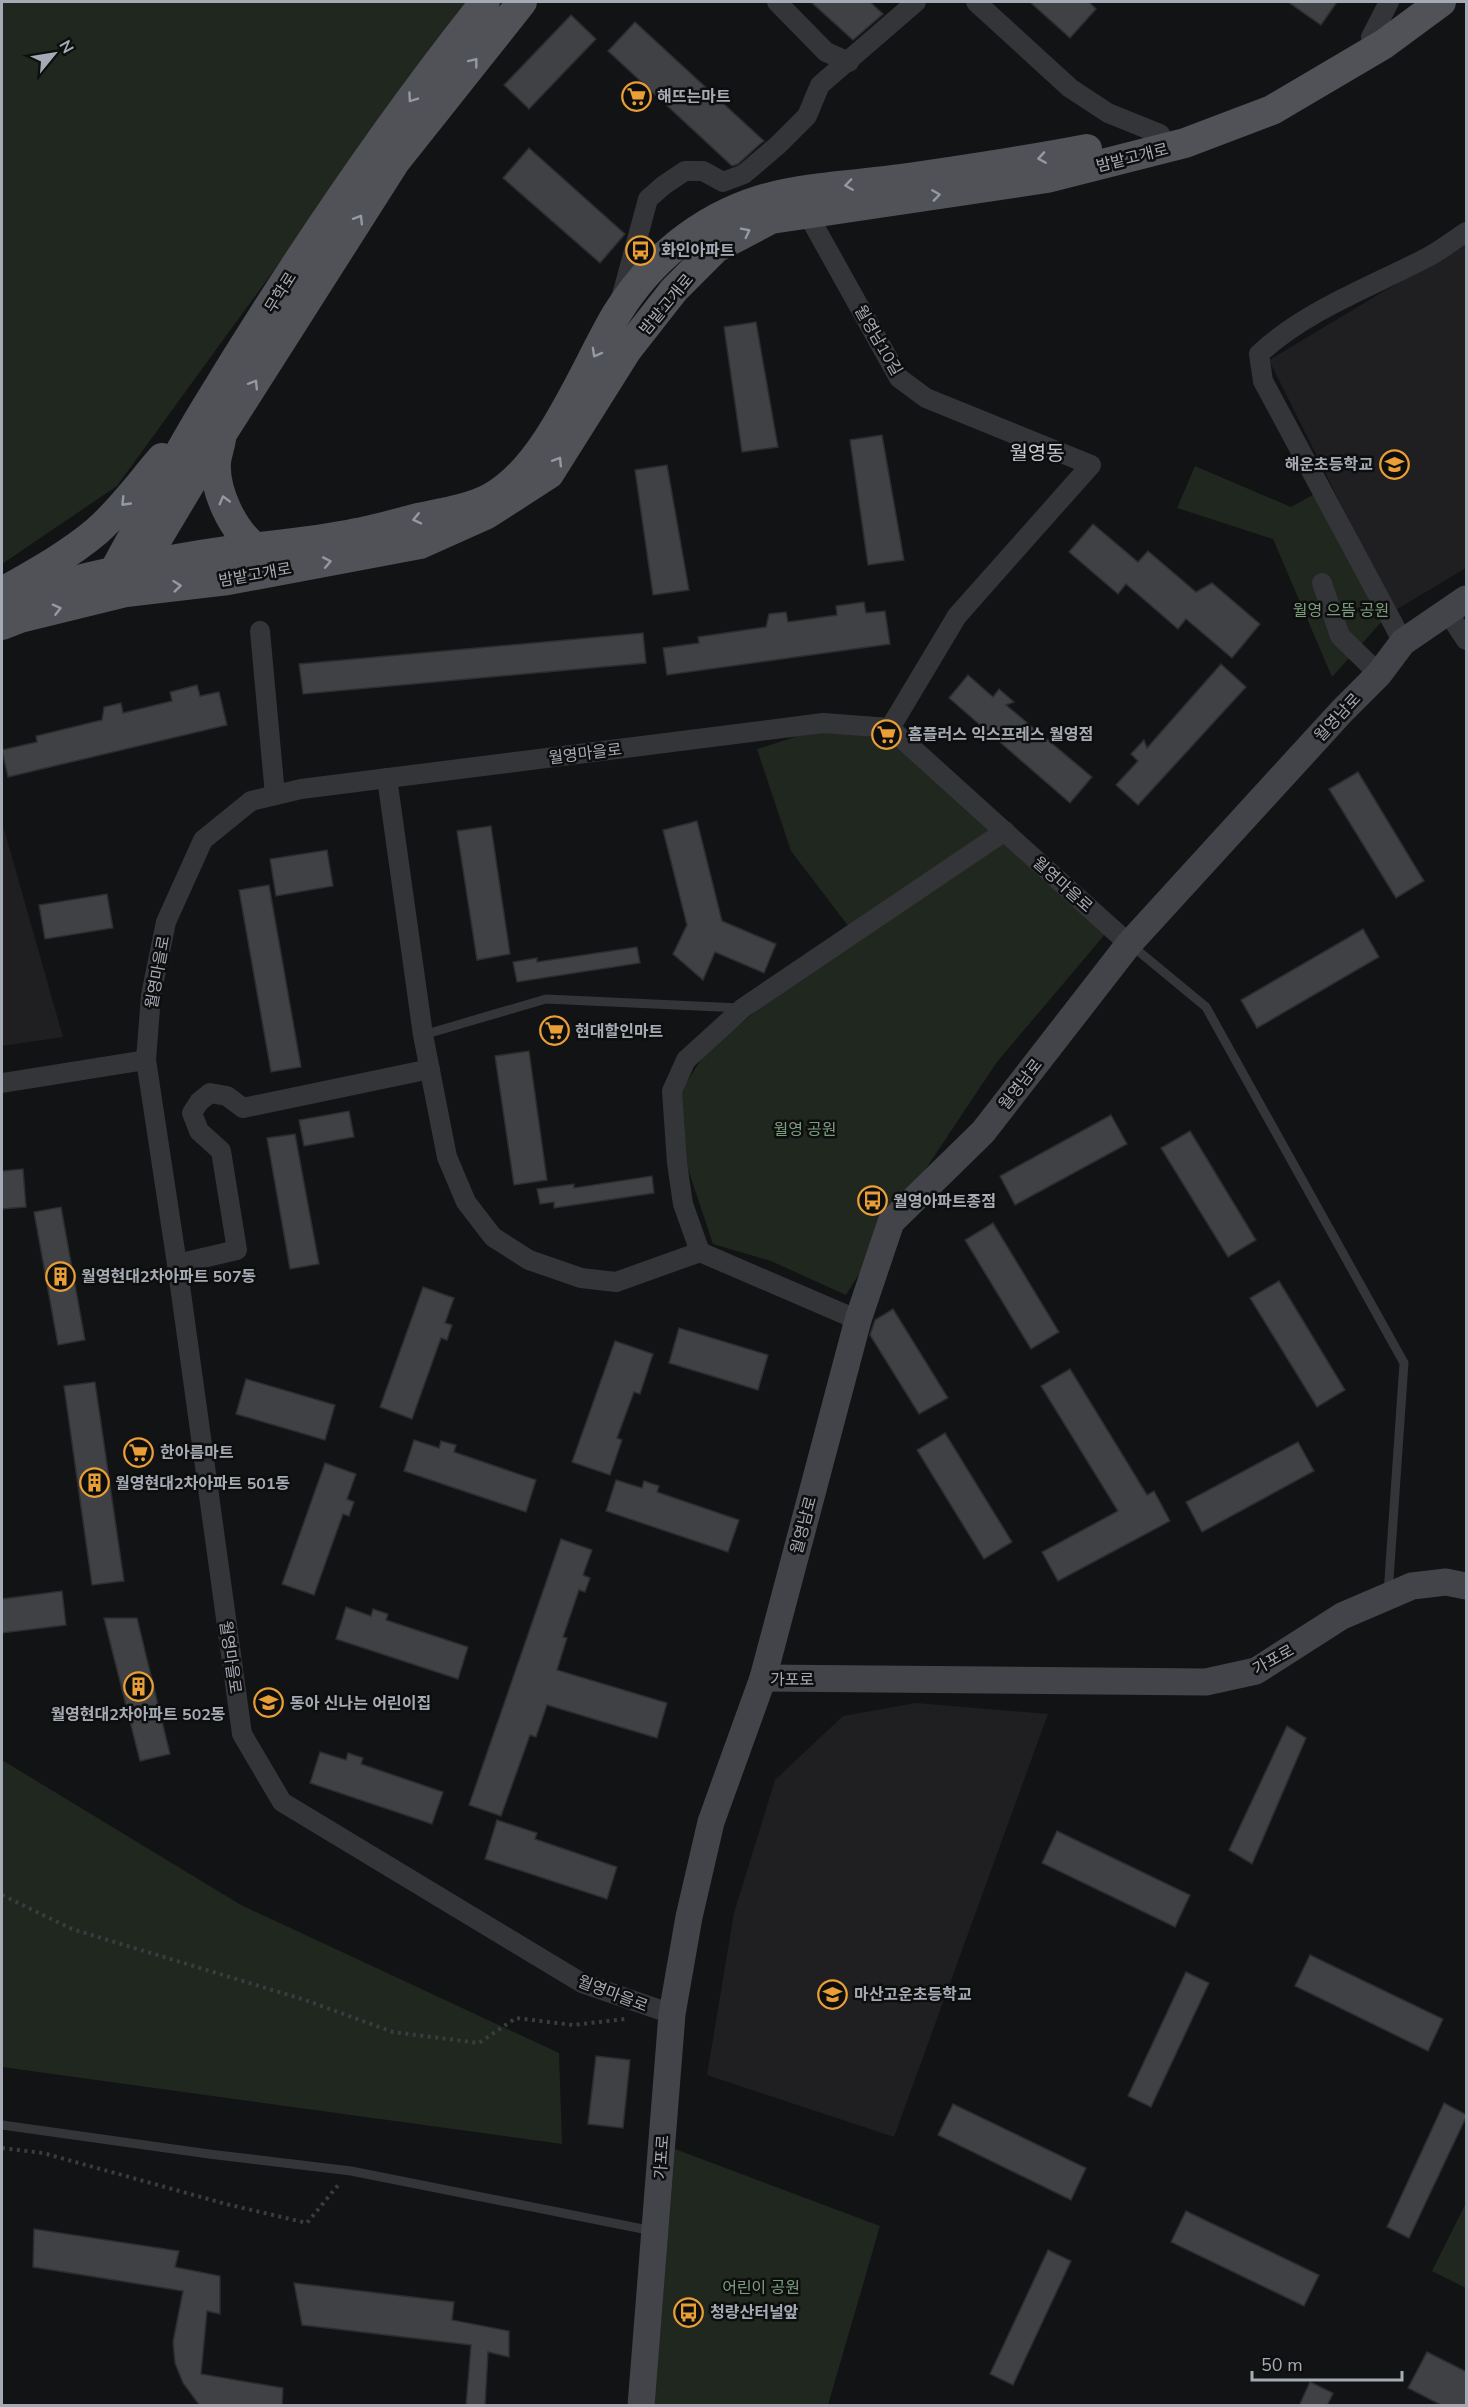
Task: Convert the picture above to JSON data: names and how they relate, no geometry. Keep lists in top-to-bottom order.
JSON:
{
  "streets": {
    "main road": [
      "밤밭고개로",
      "무학로",
      "월영남로",
      "가포로"
    ],
    "street": ["월영남10길", "월영마을로"]
  },
  "crossings": [
    ["밤밭고개로", "무학로"],
    ["밤밭고개로", "월영남10길"],
    ["월영남10길", "월영마을로"],
    ["월영남로", "월영마을로"],
    ["월영남로", "가포로"],
    ["월영마을로", "가포로"]
  ],
  "districts": ["월영동"],
  "parks": ["월영 으뜸 공원", "월영 공원", "어린이 공원"],
  "places": {
    "supermarket": [
      "해뜨는마트",
      "홈플러스 익스프레스 월영점",
      "현대할인마트",
      "한아름마트"
    ],
    "bus stop": ["화인아파트", "월영아파트종점", "청량산터널앞"],
    "school or university": ["해운초등학교", "동아 신나는 어린이집", "마산고운초등학교"],
    "building": ["월영현대2차아파트 507동", "월영현대2차아파트 501동", "월영현대2차아파트 502동"]
  },
  "scale_bar": "50 m",
  "north": "top right"
}
